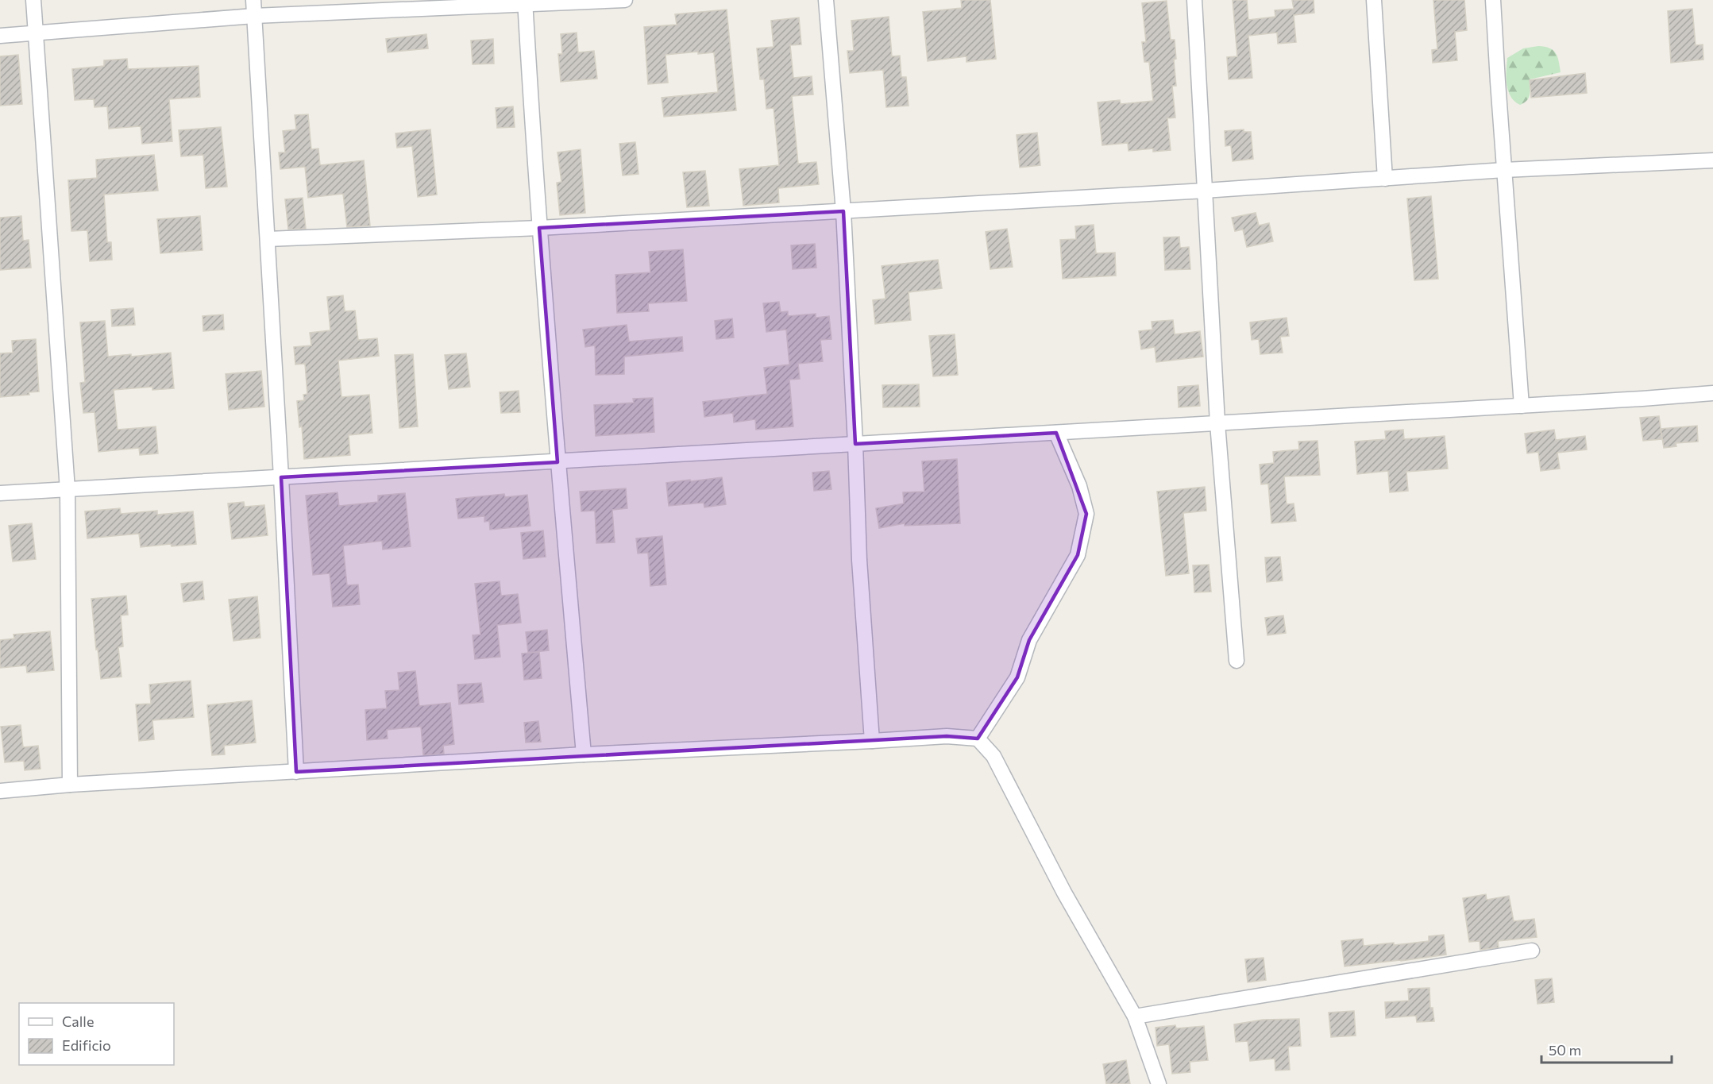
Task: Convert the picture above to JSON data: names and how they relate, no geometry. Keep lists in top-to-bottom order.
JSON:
{
  "legend": ["Calle", "Edificio"],
  "scale_bar": "50 m"
}
